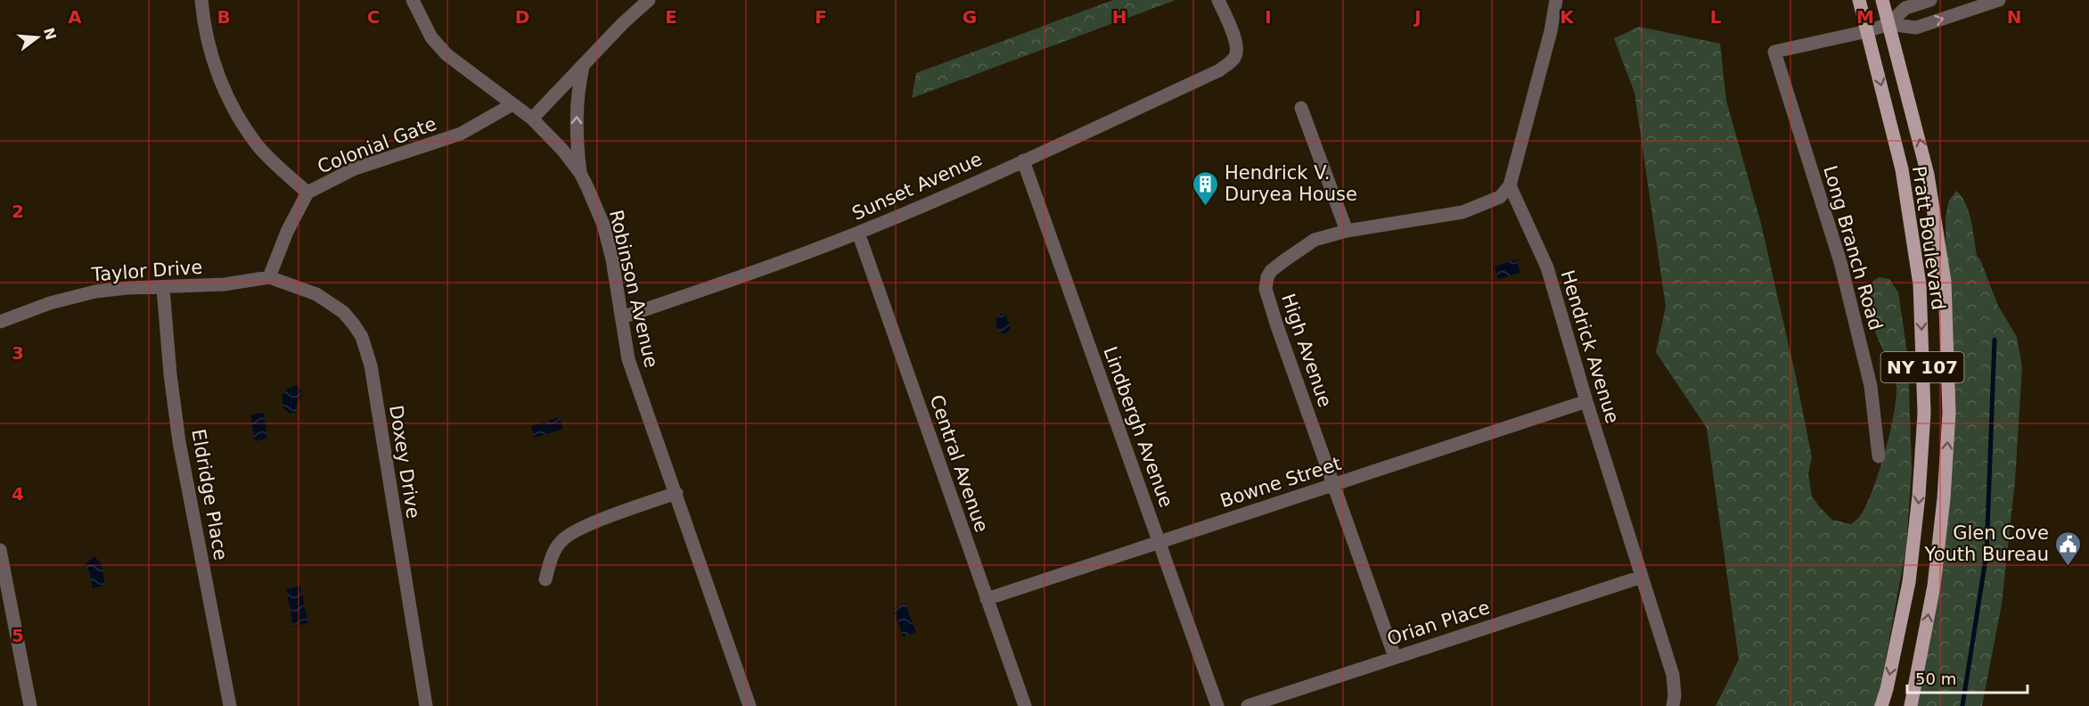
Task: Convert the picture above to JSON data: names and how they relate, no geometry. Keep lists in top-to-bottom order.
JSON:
{
  "streets": {
    "main road": ["Pratt Boulevard", "NY 107"],
    "street": [
      "Colonial Gate",
      "Sunset Avenue",
      "Long Branch Road",
      "Taylor Drive",
      "Robinson Avenue",
      "Hendrick Avenue",
      "High Avenue",
      "Lindbergh Avenue",
      "Doxey Drive",
      "Central Avenue",
      "Bowne Street",
      "Eldridge Place",
      "Orian Place"
    ]
  },
  "crossings": [
    ["Colonial Gate", "Taylor Drive"],
    ["Colonial Gate", "Robinson Avenue"],
    ["Colonial Gate", "Doxey Drive"],
    ["Sunset Avenue", "Robinson Avenue"],
    ["Sunset Avenue", "Lindbergh Avenue"],
    ["Sunset Avenue", "Central Avenue"],
    ["Pratt Boulevard", "Long Branch Road"],
    ["Taylor Drive", "Doxey Drive"],
    ["Taylor Drive", "Eldridge Place"],
    ["Hendrick Avenue", "High Avenue"],
    ["Hendrick Avenue", "Bowne Street"],
    ["Hendrick Avenue", "Orian Place"],
    ["High Avenue", "Bowne Street"],
    ["High Avenue", "Orian Place"],
    ["Lindbergh Avenue", "Bowne Street"],
    ["Central Avenue", "Bowne Street"]
  ],
  "places": {
    "building": ["Hendrick V. Duryea House"],
    "public building": ["Glen Cove Youth Bureau"]
  },
  "scale_bar": "50 m",
  "north": "right",
  "grid": {
    "columns": [
      "A",
      "B",
      "C",
      "D",
      "E",
      "F",
      "G",
      "H",
      "I",
      "J",
      "K",
      "L",
      "M",
      "N"
    ],
    "rows": [
      "2",
      "3",
      "4",
      "5"
    ]
  }
}
